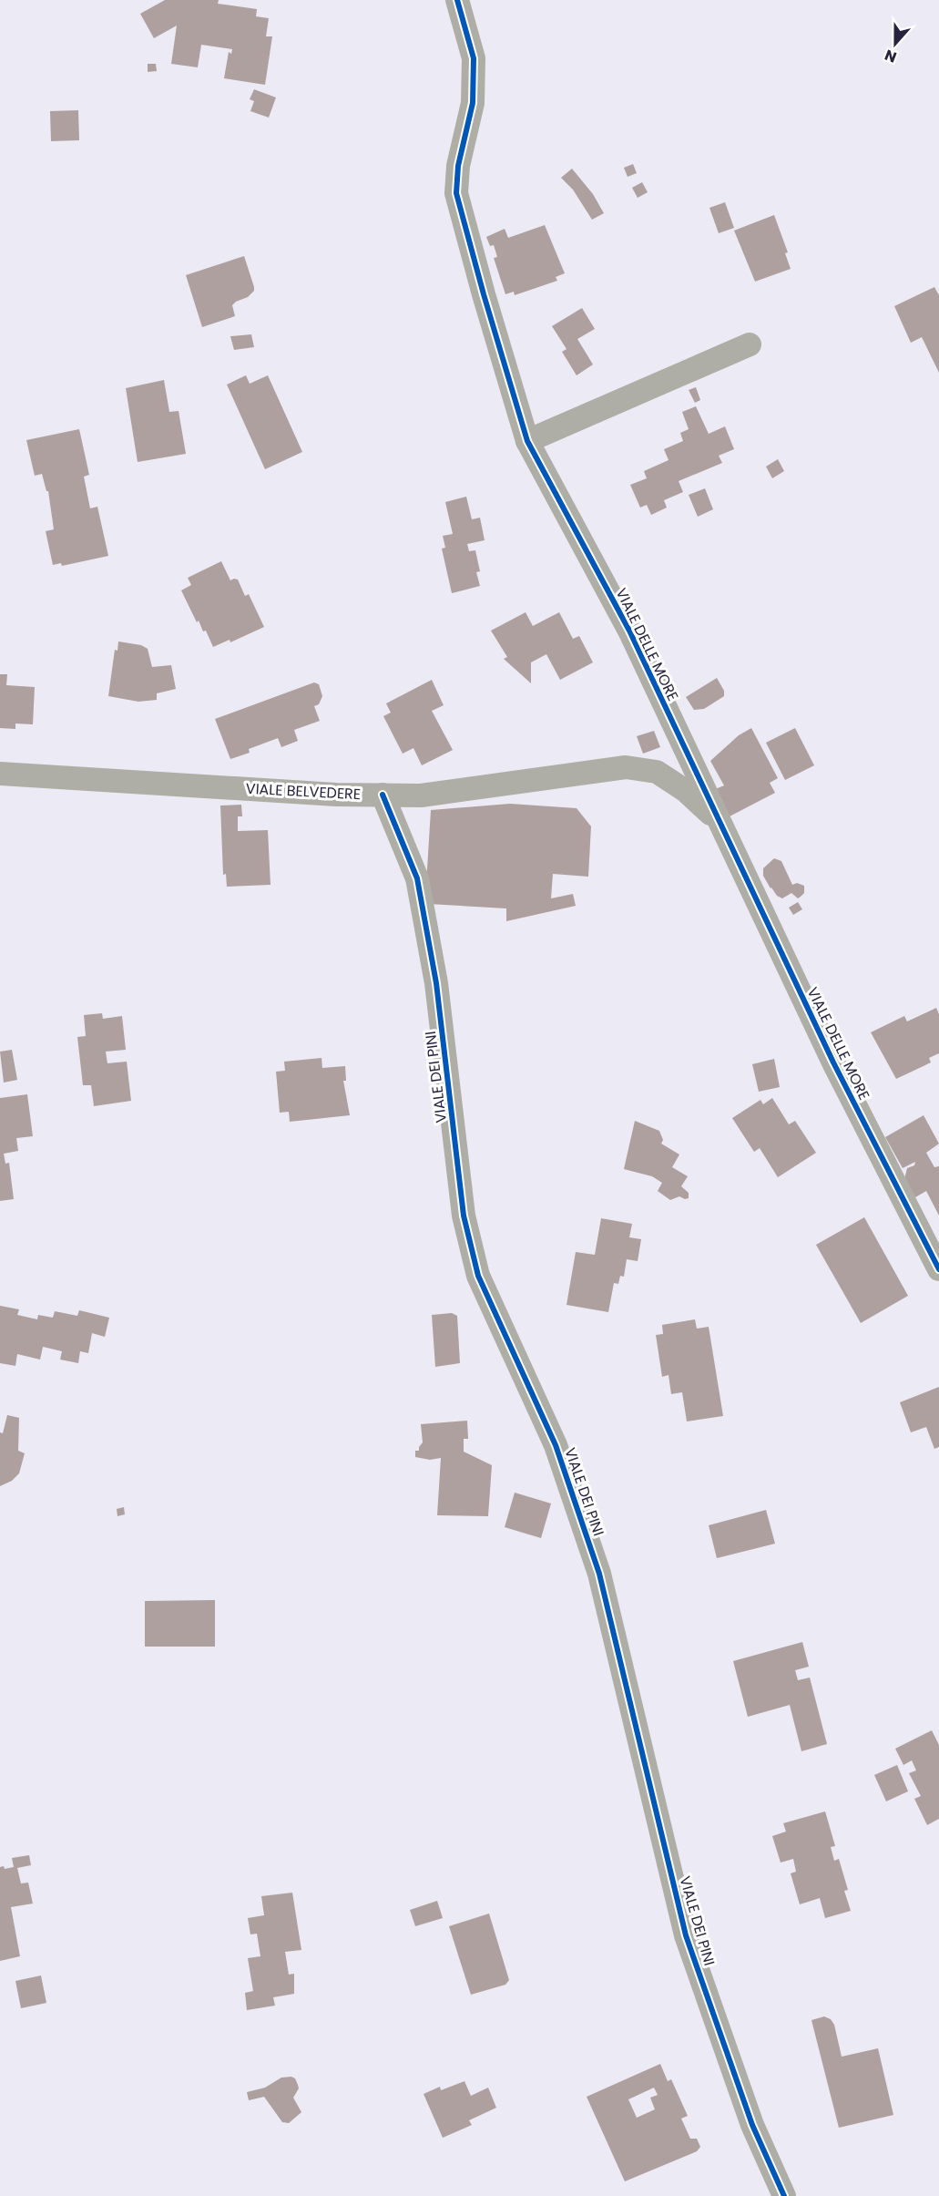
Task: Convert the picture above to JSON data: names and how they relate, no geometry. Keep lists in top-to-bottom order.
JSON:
{
  "streets": {
    "street": ["VIALE DELLE MORE", "VIALE BELVEDERE", "VIALE DEI PINI"]
  },
  "crossings": [
    ["VIALE DELLE MORE", "VIALE BELVEDERE"],
    ["VIALE BELVEDERE", "VIALE DEI PINI"]
  ],
  "north": "bottom"
}
